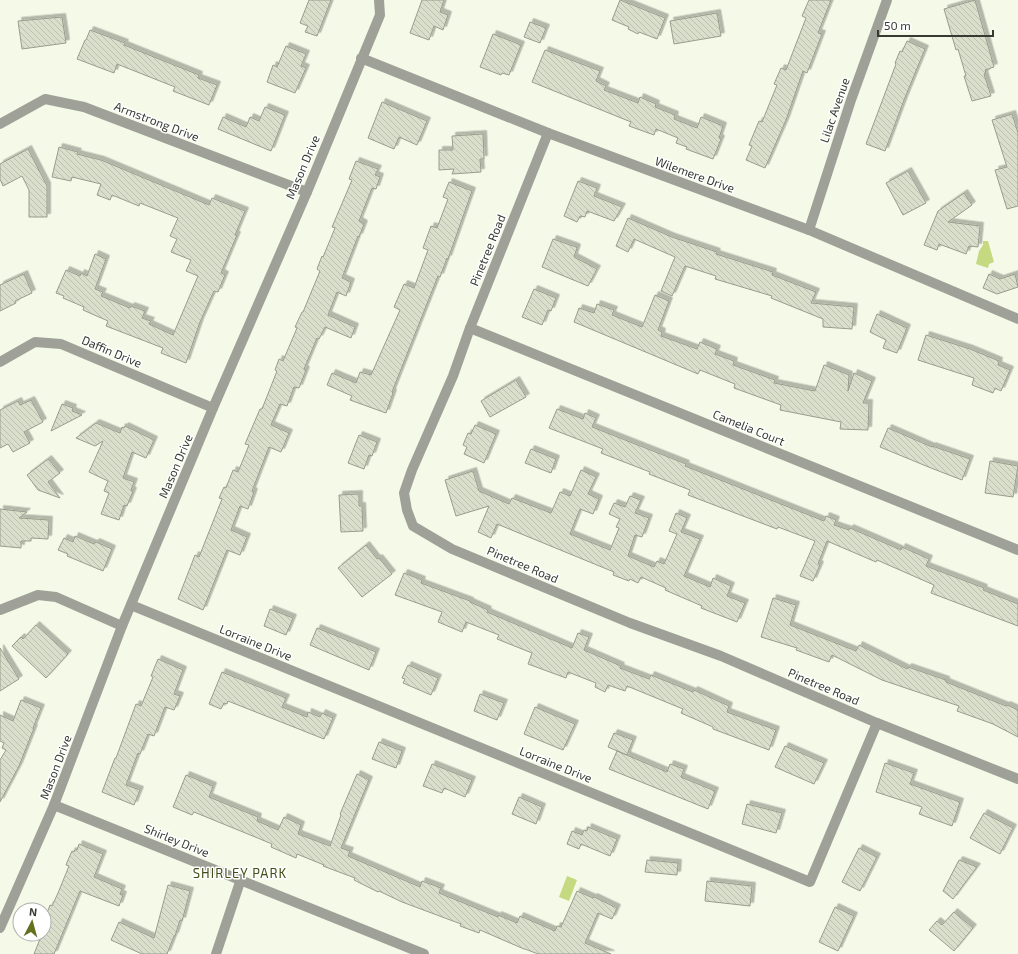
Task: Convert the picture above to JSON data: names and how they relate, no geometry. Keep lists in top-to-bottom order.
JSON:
{
  "streets": {
    "street": [
      "Lilac Avenue",
      "Armstrong Drive",
      "Mason Drive",
      "Wilemere Drive",
      "Pinetree Road",
      "Daffin Drive",
      "Camelia Court",
      "Lorraine Drive",
      "Shirley Drive"
    ]
  },
  "crossings": [
    ["Lilac Avenue", "Wilemere Drive"],
    ["Armstrong Drive", "Mason Drive"],
    ["Mason Drive", "Wilemere Drive"],
    ["Mason Drive", "Daffin Drive"],
    ["Mason Drive", "Lorraine Drive"],
    ["Mason Drive", "Shirley Drive"],
    ["Wilemere Drive", "Pinetree Road"],
    ["Pinetree Road", "Camelia Court"],
    ["Pinetree Road", "Lorraine Drive"]
  ],
  "districts": ["SHIRLEY PARK"],
  "scale_bar": "50 m",
  "north": "top"
}
